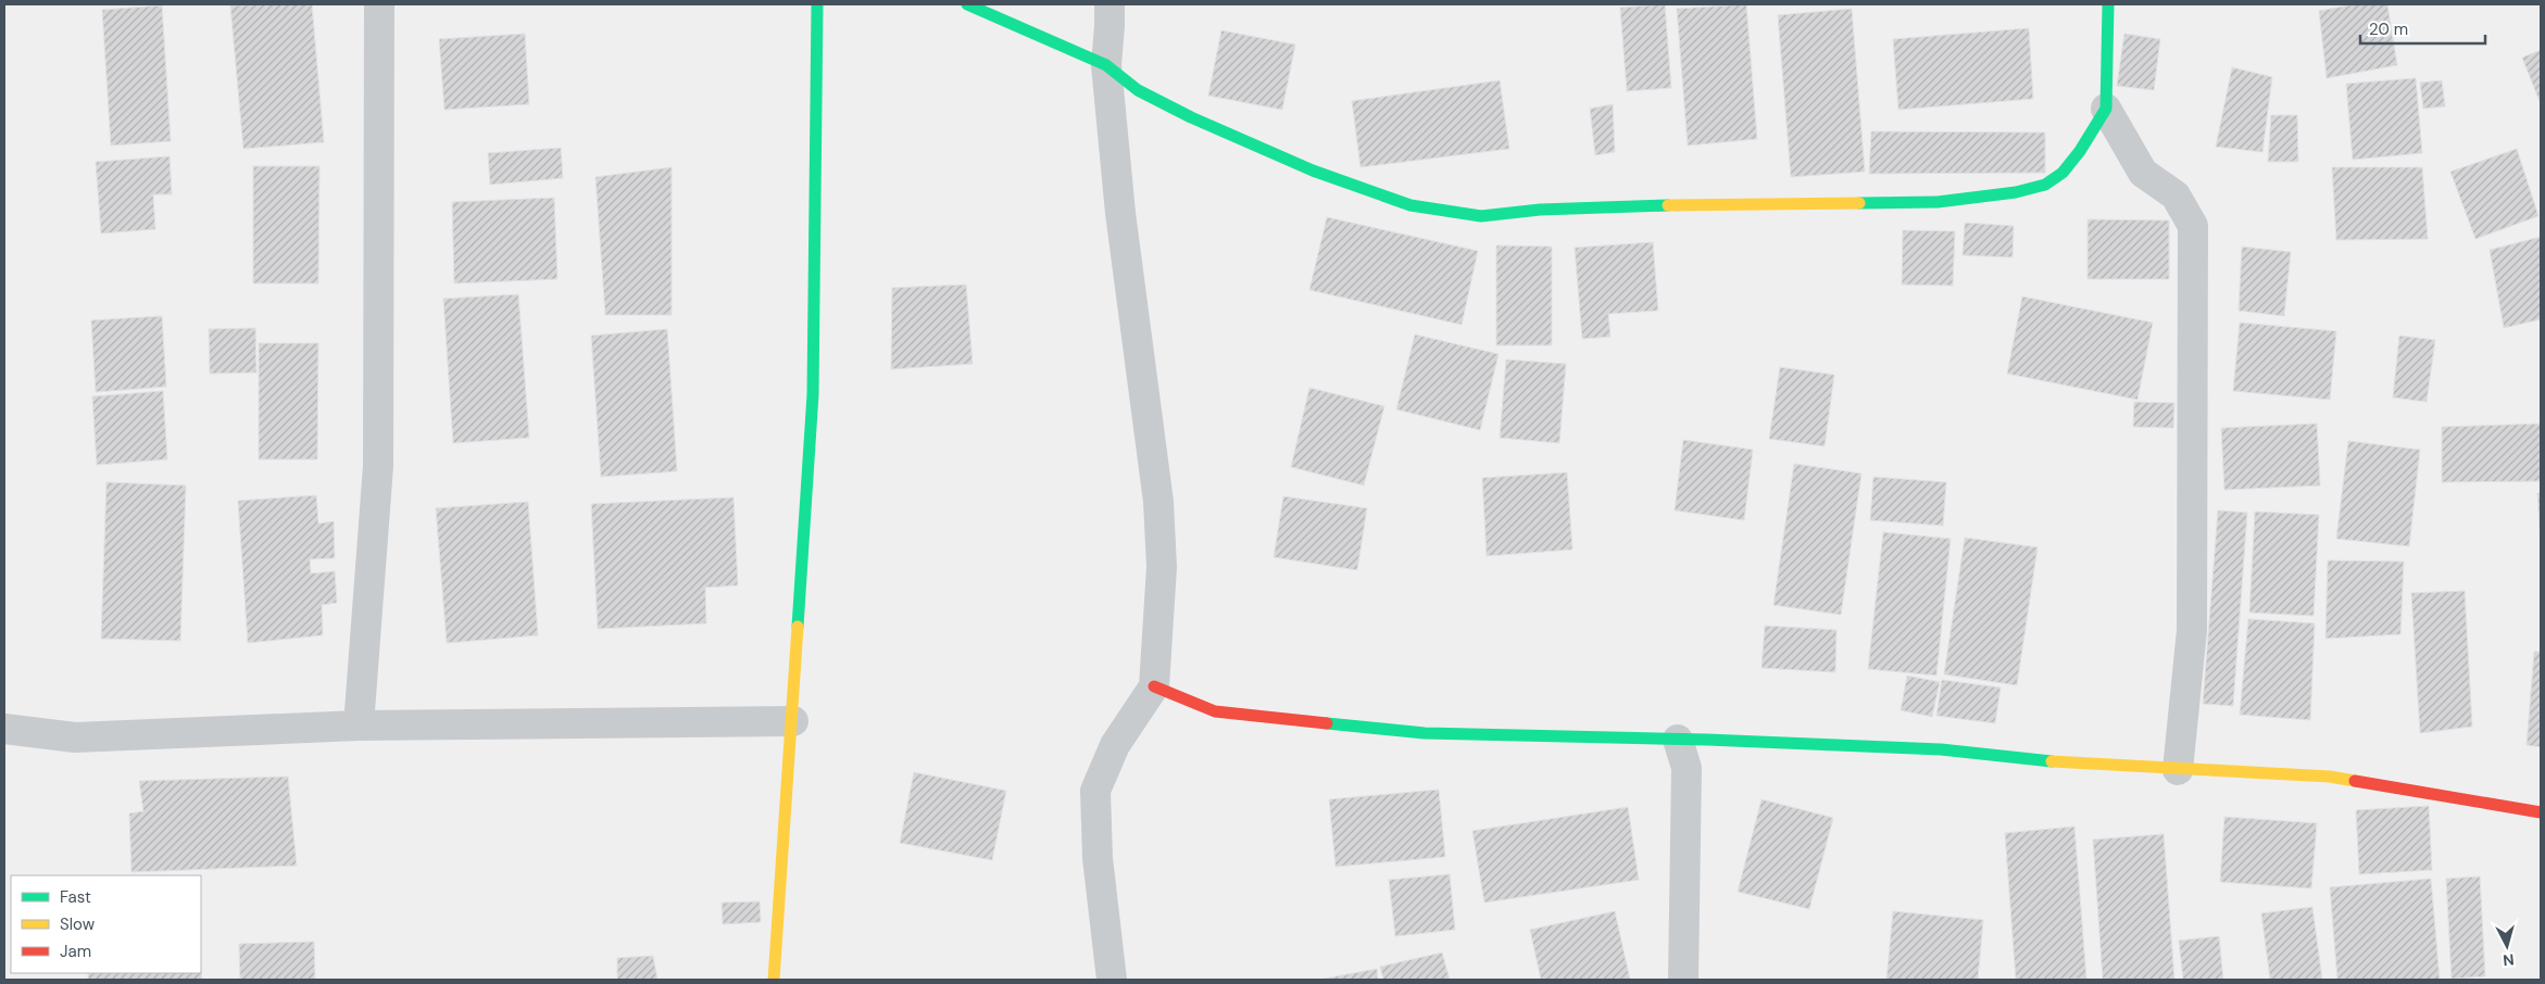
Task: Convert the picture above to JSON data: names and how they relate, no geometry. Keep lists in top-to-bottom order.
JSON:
{
  "legend": ["Fast", "Slow", "Jam"],
  "scale_bar": "20 m",
  "north": "bottom"
}
